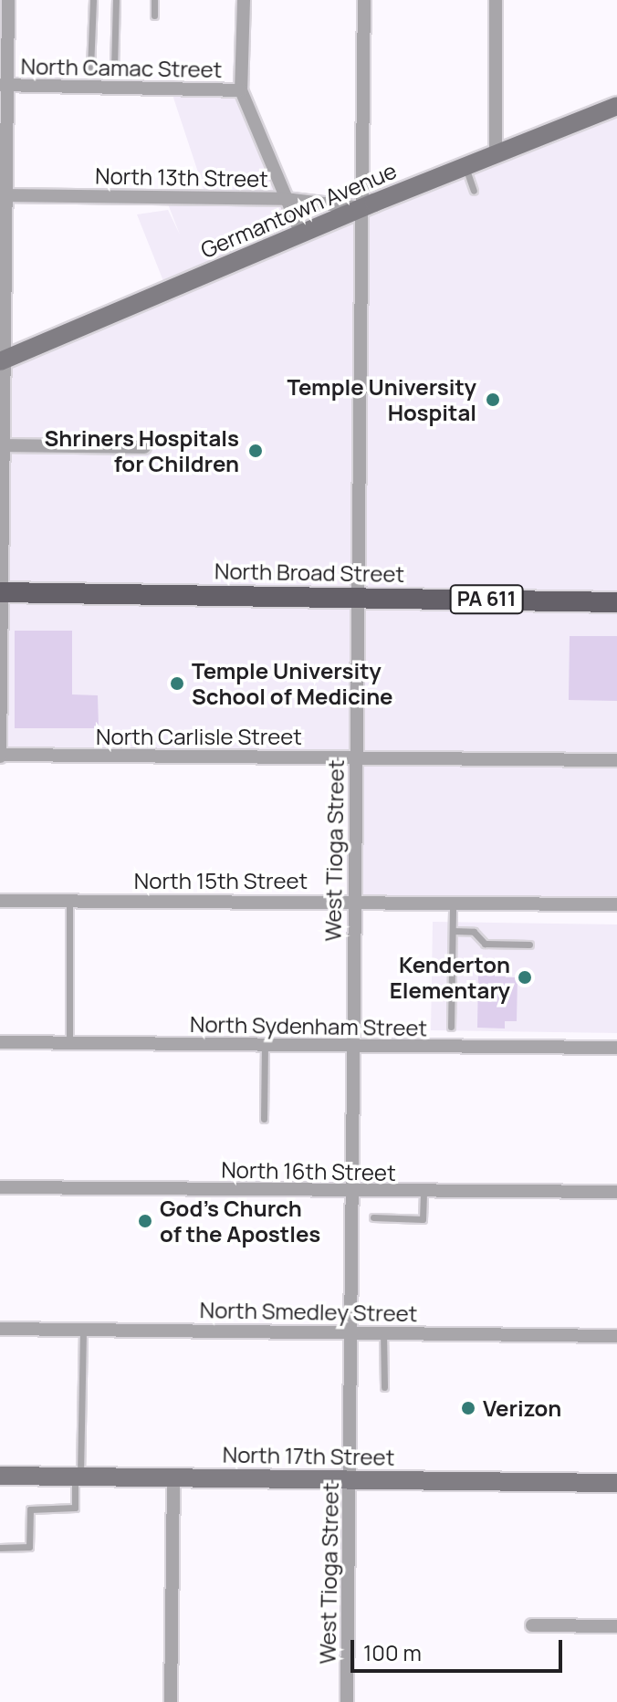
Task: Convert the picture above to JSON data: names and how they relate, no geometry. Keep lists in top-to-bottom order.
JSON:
{
  "streets": {
    "main road": ["North Broad Street", "PA 611"],
    "street": [
      "North Camac Street",
      "North 13th Street",
      "Germantown Avenue",
      "North Carlisle Street",
      "West Tioga Street",
      "North 15th Street",
      "North Sydenham Street",
      "North 16th Street",
      "North Smedley Street",
      "North 17th Street"
    ]
  },
  "crossings": [
    ["North 13th Street", "Germantown Avenue"],
    ["North 13th Street", "West Tioga Street"],
    ["Germantown Avenue", "West Tioga Street"],
    ["North Broad Street", "West Tioga Street"],
    ["North Carlisle Street", "West Tioga Street"],
    ["West Tioga Street", "North 15th Street"],
    ["West Tioga Street", "North Sydenham Street"],
    ["West Tioga Street", "North 16th Street"],
    ["West Tioga Street", "North Smedley Street"],
    ["West Tioga Street", "North 17th Street"]
  ],
  "places": [
    "Temple University Hospital",
    "Shriners Hospitals for Children",
    "Temple University School of Medicine",
    "Kenderton Elementary",
    "God's Church of the Apostles",
    "Verizon"
  ],
  "scale_bar": "100 m"
}
